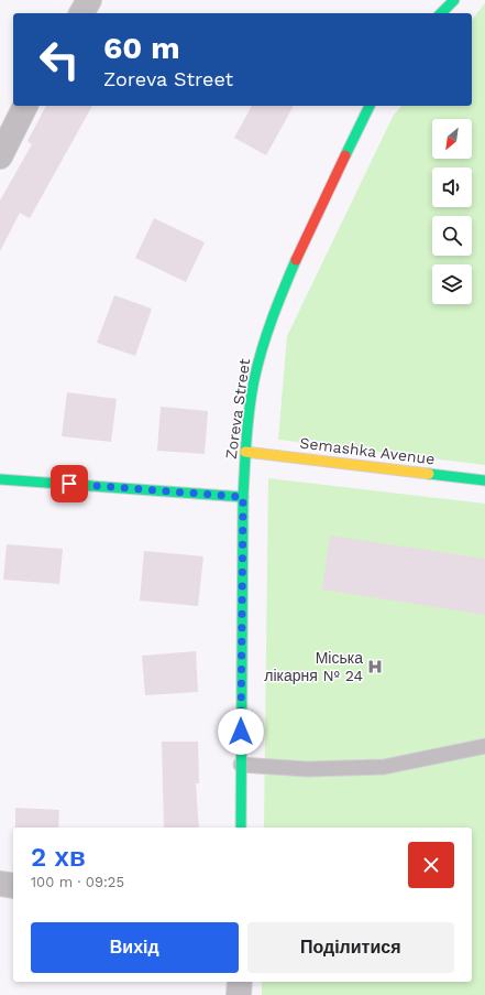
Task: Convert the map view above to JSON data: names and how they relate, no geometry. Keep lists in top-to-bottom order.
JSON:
{
  "streets": {
    "street": ["Zoreva Street", "Semashka Avenue"]
  },
  "crossings": [
    ["Zoreva Street", "Semashka Avenue"]
  ],
  "places": {
    "hospital": ["Міська лікарня № 24"]
  },
  "north": "bottom left",
  "page": {
    "turn": ["60 m", "Zoreva Street"],
    "heading": ["2 хв", "100 m · 09:25"],
    "buttons": ["Вихід", "Поділитися"]
  }
}
